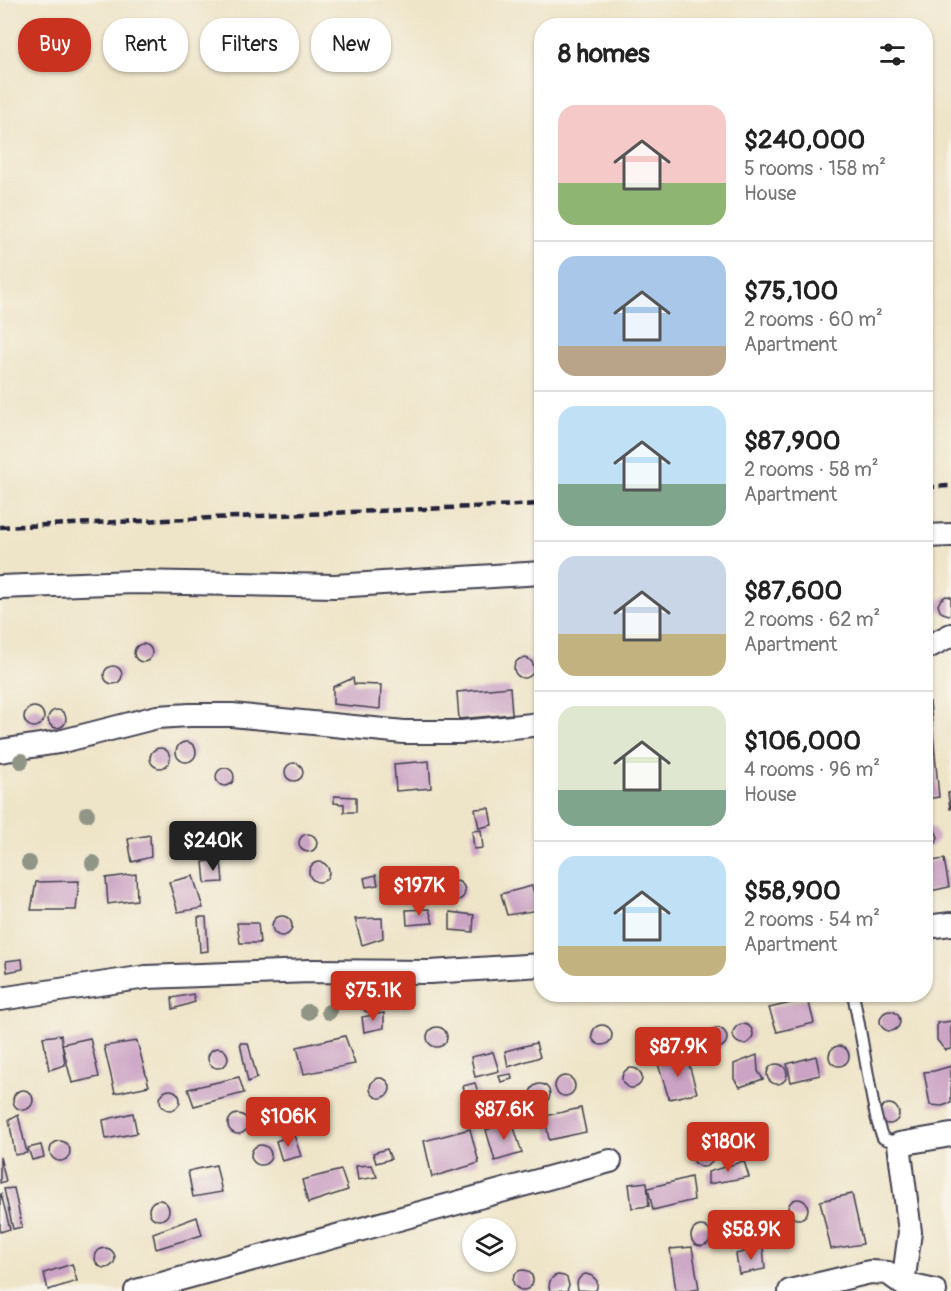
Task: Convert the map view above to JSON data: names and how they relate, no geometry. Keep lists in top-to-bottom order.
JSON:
{
  "page": {
    "chip": [
      "Buy",
      "Rent",
      "Filters",
      "New"
    ],
    "heading": "8 homes",
    "list": [
      {
        "name": "$240,000",
        "note": "5 rooms · 158 m² · House"
      },
      {
        "name": "$75,100",
        "note": "2 rooms · 60 m² · Apartment"
      },
      {
        "name": "$87,900",
        "note": "2 rooms · 58 m² · Apartment"
      },
      {
        "name": "$87,600",
        "note": "2 rooms · 62 m² · Apartment"
      },
      {
        "name": "$106,000",
        "note": "4 rooms · 96 m² · House"
      },
      {
        "name": "$58,900",
        "note": "2 rooms · 54 m² · Apartment"
      }
    ],
    "price": [
      "$240K",
      "$197K",
      "$75.1K",
      "$87.9K",
      "$87.6K",
      "$106K",
      "$180K",
      "$58.9K"
    ]
  }
}
